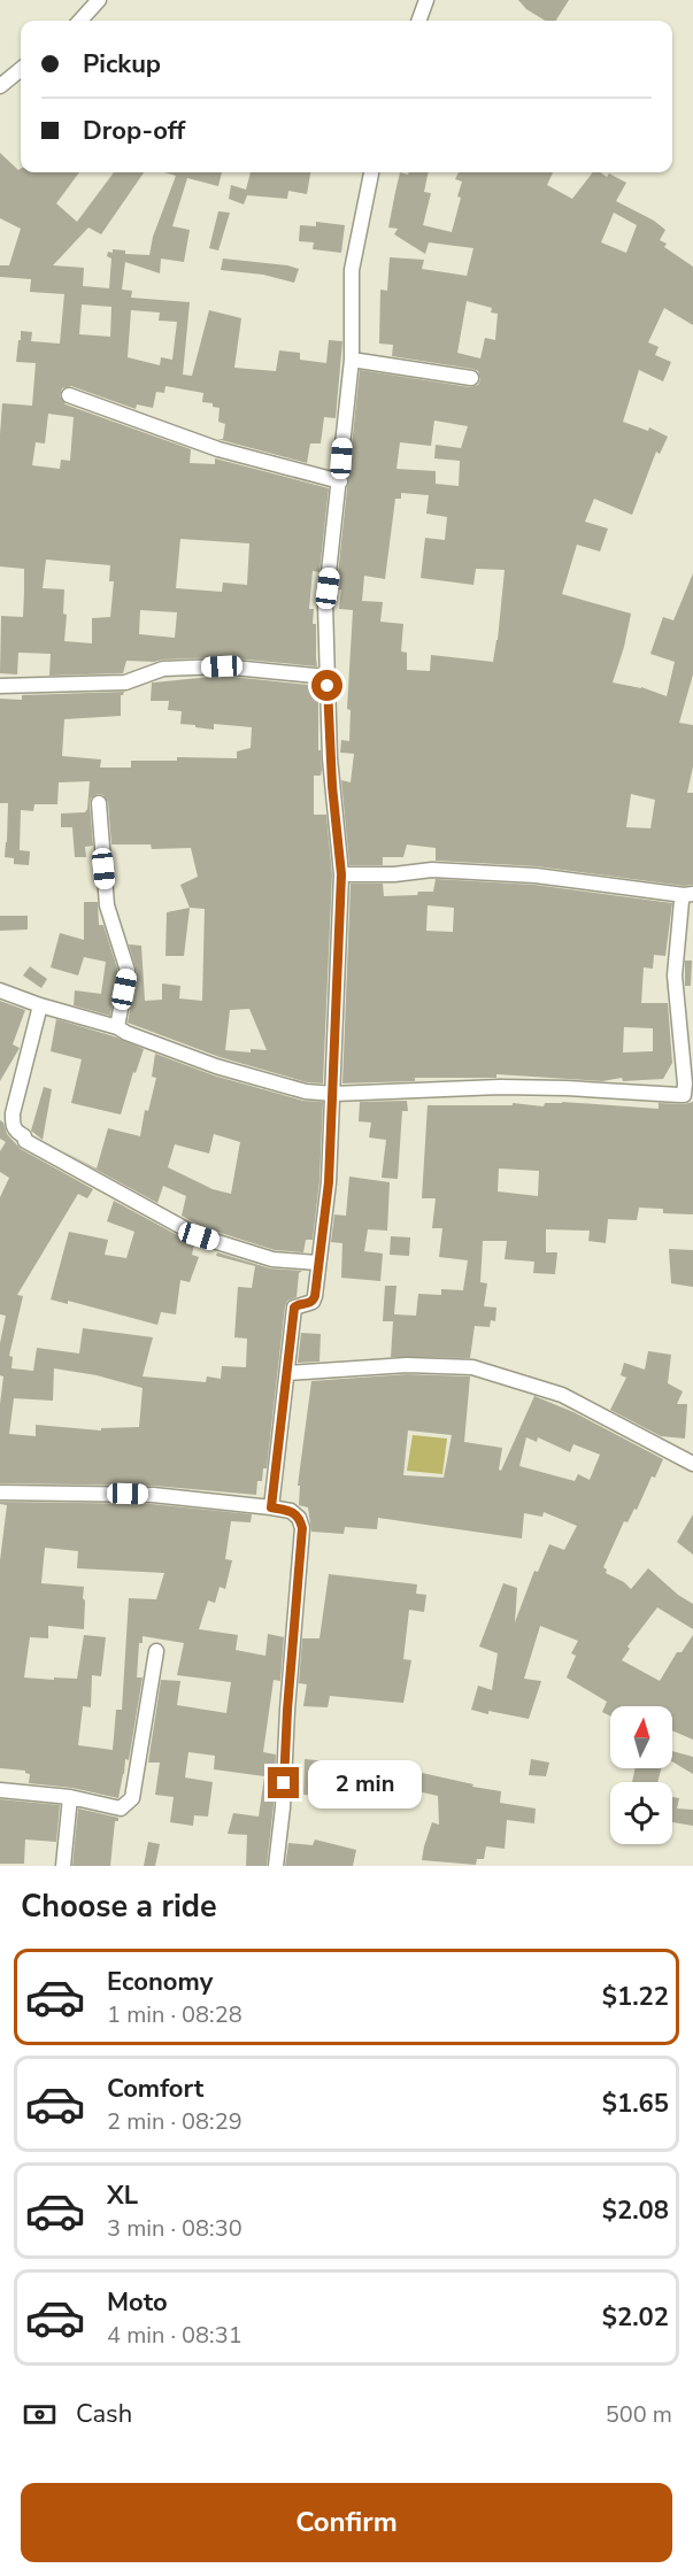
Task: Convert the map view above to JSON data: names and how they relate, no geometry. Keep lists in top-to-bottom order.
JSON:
{
  "north": "top",
  "page": {
    "banner": ["Pickup", "Drop-off"],
    "bubble": "2 min",
    "heading": "Choose a ride",
    "list": [
      {
        "name": "Economy",
        "note": "1 min · 08:28",
        "value": "$1.22"
      },
      {
        "name": "Comfort",
        "note": "2 min · 08:29",
        "value": "$1.65"
      },
      {
        "name": "XL",
        "note": "3 min · 08:30",
        "value": "$2.08"
      },
      {
        "name": "Moto",
        "note": "4 min · 08:31",
        "value": "$2.02"
      }
    ],
    "pay": ["Cash", "500 m"],
    "buttons": "Confirm"
  }
}
